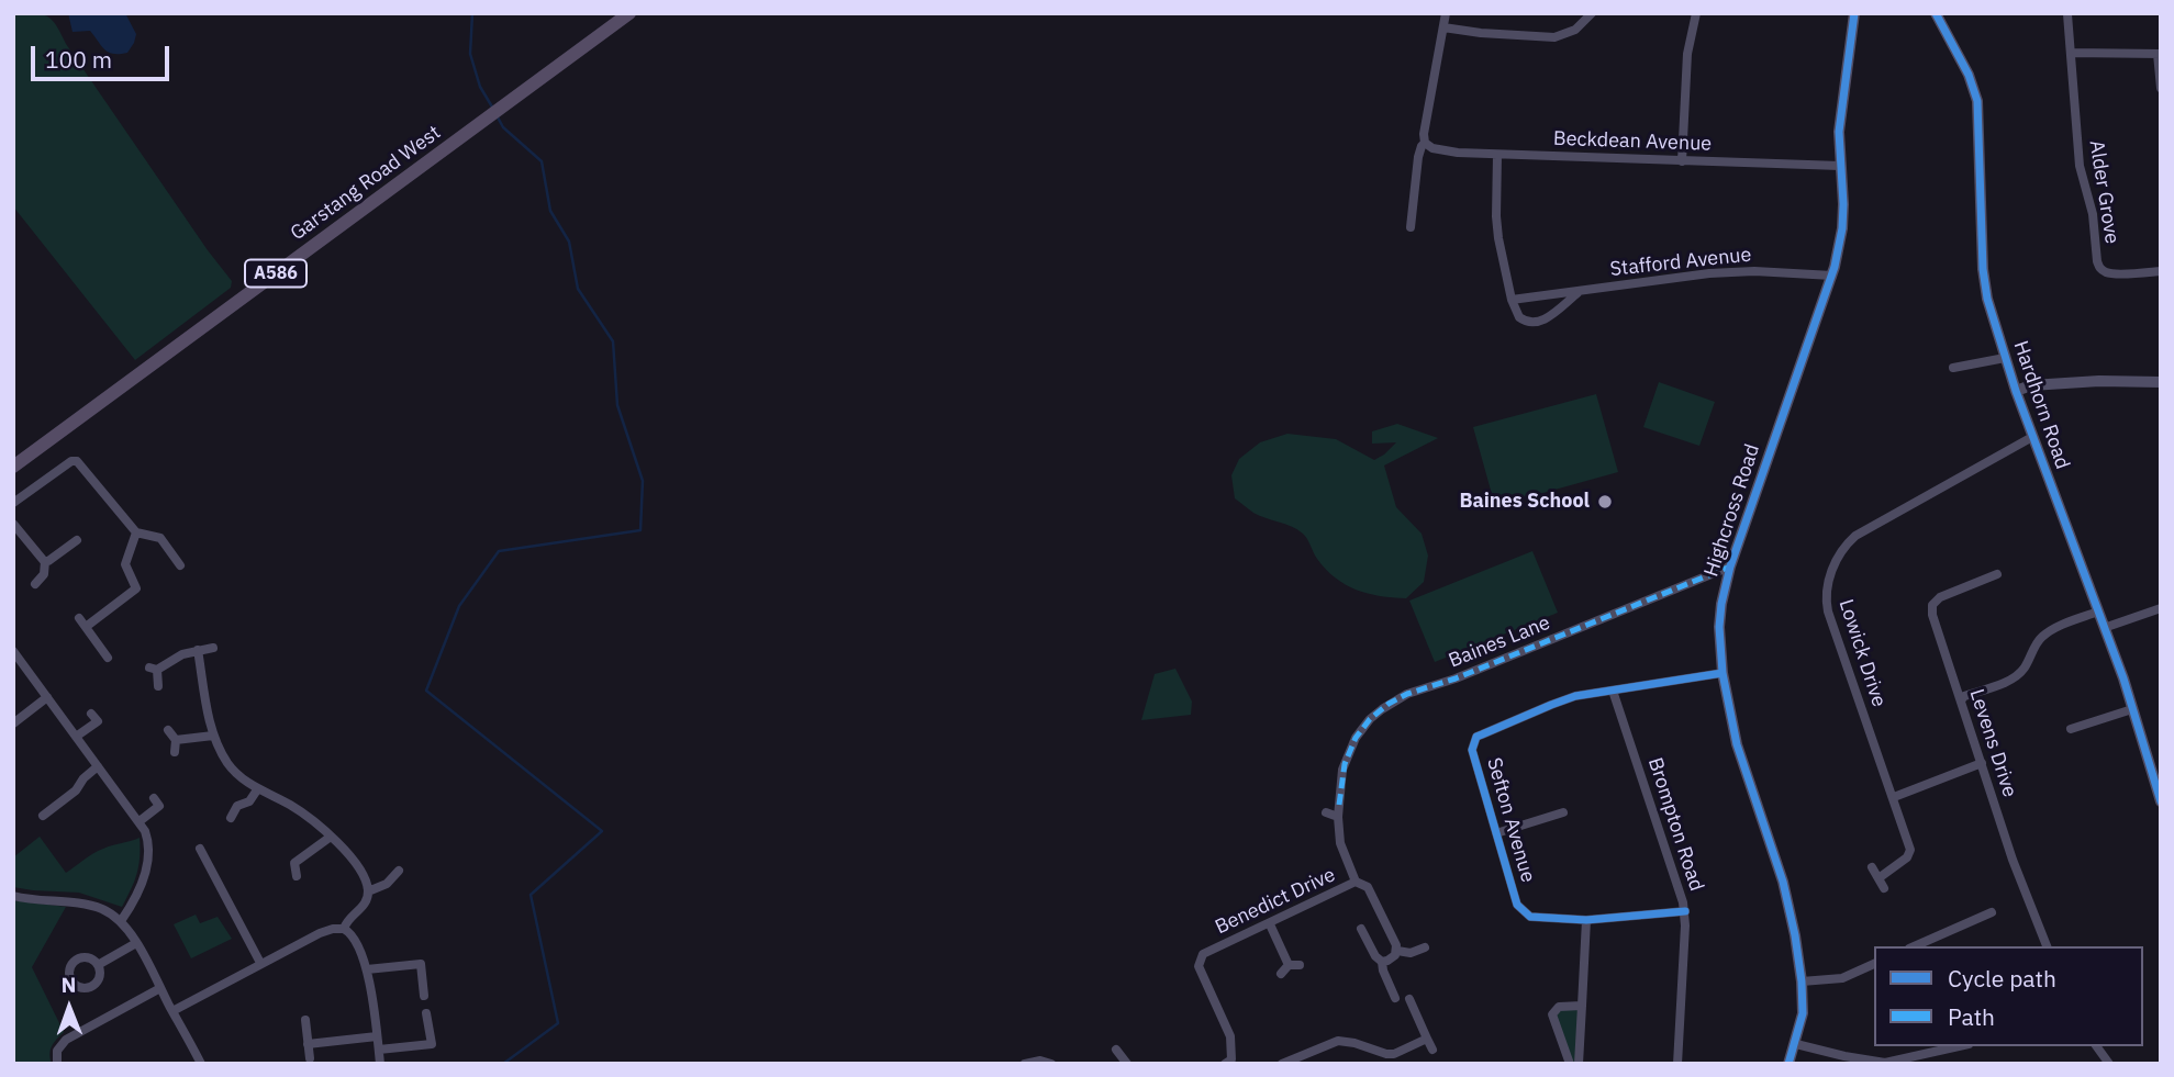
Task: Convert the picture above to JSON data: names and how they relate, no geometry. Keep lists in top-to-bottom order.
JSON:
{
  "streets": {
    "main road": ["Garstang Road West", "A586"],
    "street": [
      "Beckdean Avenue",
      "Alder Grove",
      "Stafford Avenue",
      "Hardhorn Road",
      "Highcross Road",
      "Baines Lane",
      "Lowick Drive",
      "Levens Drive",
      "Sefton Avenue",
      "Brompton Road",
      "Benedict Drive"
    ]
  },
  "crossings": [
    ["Beckdean Avenue", "Highcross Road"],
    ["Stafford Avenue", "Highcross Road"],
    ["Hardhorn Road", "Lowick Drive"],
    ["Highcross Road", "Baines Lane"],
    ["Highcross Road", "Sefton Avenue"],
    ["Sefton Avenue", "Brompton Road"]
  ],
  "places": ["Baines School"],
  "legend": ["Cycle path", "Path"],
  "scale_bar": "100 m",
  "north": "top"
}
